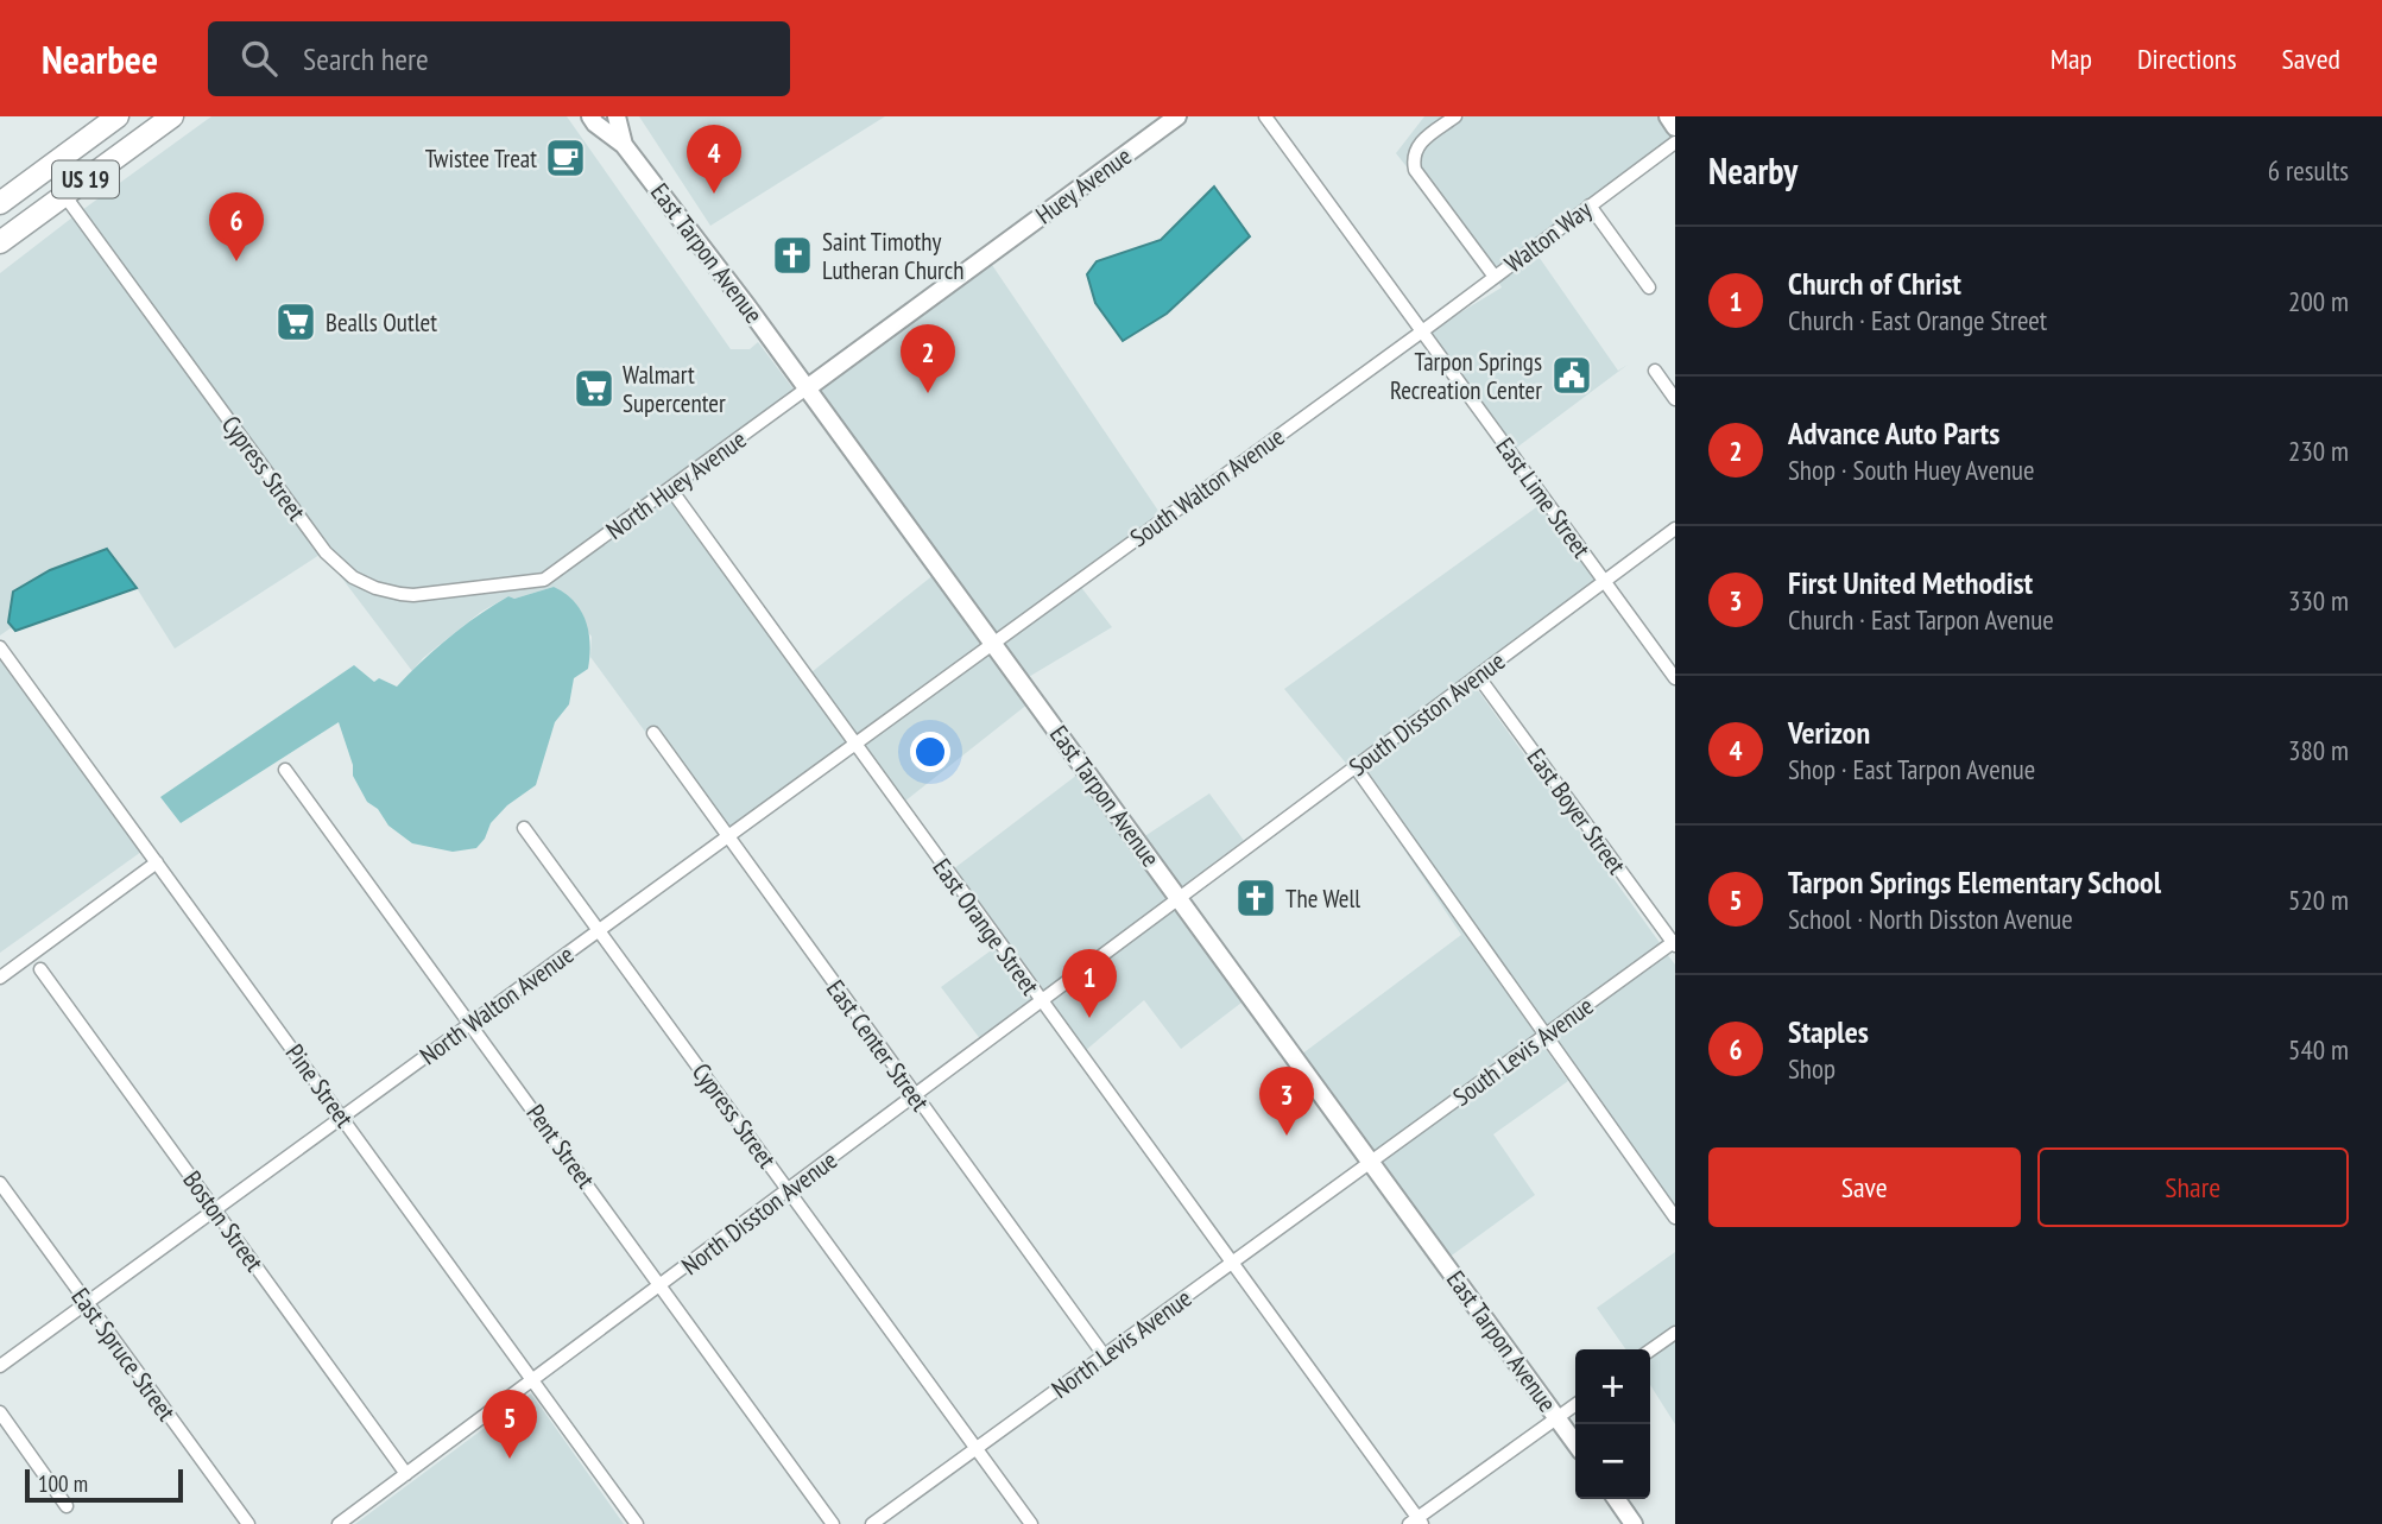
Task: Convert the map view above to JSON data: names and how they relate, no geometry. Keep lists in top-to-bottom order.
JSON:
{
  "streets": {
    "highway": ["US 19"],
    "main road": ["Huey Avenue", "East Tarpon Avenue"],
    "street": [
      "Walton Way",
      "Cypress Street",
      "North Huey Avenue",
      "South Walton Avenue",
      "East Lime Street",
      "South Disston Avenue",
      "East Boyer Street",
      "East Orange Street",
      "North Walton Avenue",
      "East Center Street",
      "South Levis Avenue",
      "Pine Street",
      "Pent Street",
      "North Disston Avenue",
      "Boston Street",
      "North Levis Avenue",
      "East Spruce Street"
    ]
  },
  "crossings": [
    ["US 19", "Cypress Street"],
    ["Huey Avenue", "East Tarpon Avenue"],
    ["Huey Avenue", "North Huey Avenue"],
    ["Walton Way", "South Walton Avenue"],
    ["Walton Way", "East Lime Street"],
    ["East Tarpon Avenue", "North Huey Avenue"],
    ["East Tarpon Avenue", "South Walton Avenue"],
    ["East Tarpon Avenue", "South Disston Avenue"],
    ["East Tarpon Avenue", "North Walton Avenue"],
    ["East Tarpon Avenue", "South Levis Avenue"],
    ["East Tarpon Avenue", "North Disston Avenue"],
    ["East Tarpon Avenue", "North Levis Avenue"],
    ["Cypress Street", "North Huey Avenue"],
    ["Cypress Street", "North Walton Avenue"],
    ["Cypress Street", "North Disston Avenue"],
    ["Cypress Street", "North Levis Avenue"],
    ["North Huey Avenue", "East Orange Street"],
    ["South Walton Avenue", "East Lime Street"],
    ["South Walton Avenue", "North Walton Avenue"],
    ["East Lime Street", "South Disston Avenue"],
    ["South Disston Avenue", "East Boyer Street"],
    ["South Disston Avenue", "North Disston Avenue"],
    ["East Boyer Street", "South Levis Avenue"],
    ["East Orange Street", "North Walton Avenue"],
    ["East Orange Street", "North Disston Avenue"],
    ["East Orange Street", "North Levis Avenue"],
    ["North Walton Avenue", "East Center Street"],
    ["North Walton Avenue", "Pine Street"],
    ["North Walton Avenue", "Pent Street"],
    ["North Walton Avenue", "Boston Street"],
    ["North Walton Avenue", "East Spruce Street"],
    ["East Center Street", "North Disston Avenue"],
    ["East Center Street", "North Levis Avenue"],
    ["South Levis Avenue", "North Levis Avenue"],
    ["Pine Street", "North Disston Avenue"],
    ["Pent Street", "North Disston Avenue"],
    ["North Disston Avenue", "Boston Street"]
  ],
  "places": {
    "cafe": ["Twistee Treat"],
    "church": ["Saint Timothy Lutheran Church", "The Well"],
    "supermarket": ["Bealls Outlet", "Walmart Supercenter"],
    "public building": ["Tarpon Springs Recreation Center"]
  },
  "scale_bar": "100 m",
  "page": {
    "header": "Nearbee",
    "search": "Search here",
    "nav": ["Map", "Directions", "Saved"],
    "heading": ["Nearby", "6 results"],
    "pins": [
      "4",
      "6",
      "2",
      "1",
      "3",
      "5"
    ],
    "list": [
      {
        "mark": "1",
        "name": "Church of Christ",
        "note": "Church · East Orange Street",
        "value": "200 m"
      },
      {
        "mark": "2",
        "name": "Advance Auto Parts",
        "note": "Shop · South Huey Avenue",
        "value": "230 m"
      },
      {
        "mark": "3",
        "name": "First United Methodist",
        "note": "Church · East Tarpon Avenue",
        "value": "330 m"
      },
      {
        "mark": "4",
        "name": "Verizon",
        "note": "Shop · East Tarpon Avenue",
        "value": "380 m"
      },
      {
        "mark": "5",
        "name": "Tarpon Springs Elementary School",
        "note": "School · North Disston Avenue",
        "value": "520 m"
      },
      {
        "mark": "6",
        "name": "Staples",
        "note": "Shop",
        "value": "540 m"
      }
    ],
    "buttons": ["Save", "Share"],
    "map_buttons": ["+", "−"],
    "scale": "100 m"
  }
}
